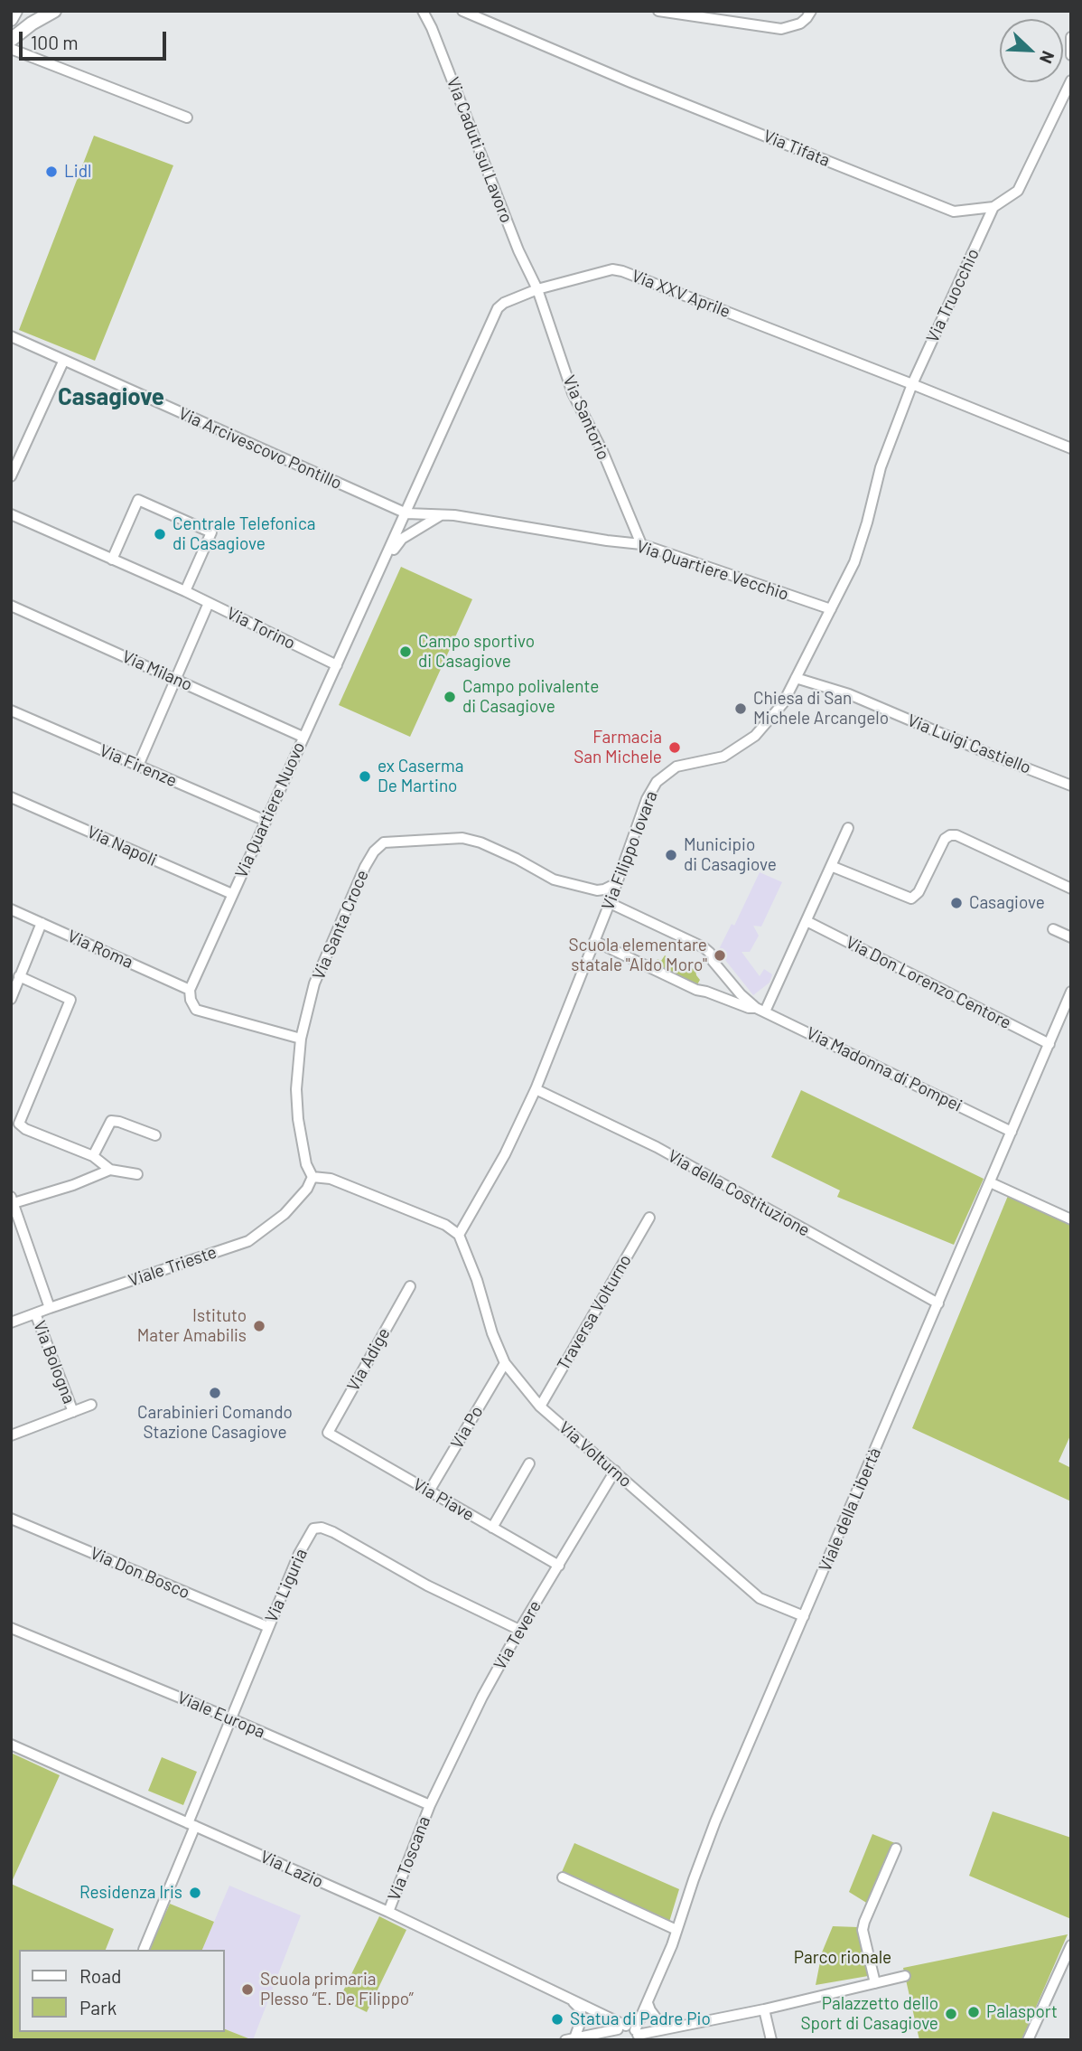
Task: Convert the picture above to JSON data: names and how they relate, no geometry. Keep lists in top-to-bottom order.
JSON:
{
  "streets": {
    "street": [
      "Via Tifata",
      "Via Caduti sul Lavoro",
      "Via XXV Aprile",
      "Via Truocchio",
      "Via Santorio",
      "Via Arcivescovo Pontillo",
      "Via Quartiere Vecchio",
      "Via Torino",
      "Via Milano",
      "Via Luigi Castiello",
      "Via Firenze",
      "Via Quartiere Nuovo",
      "Via Napoli",
      "Via Filippo Iovara",
      "Via Santa Croce",
      "Via Roma",
      "Via Don Lorenzo Centore",
      "Via Madonna di Pompei",
      "Via della Costituzione",
      "Viale Trieste",
      "Traversa Volturno",
      "Via Adige",
      "Via Bologna",
      "Via Po",
      "Via Volturno",
      "Via Piave",
      "Viale della Libertà",
      "Via Don Bosco",
      "Via Liguria",
      "Via Tevere",
      "Viale Europa",
      "Via Toscana",
      "Via Lazio"
    ]
  },
  "crossings": [
    ["Via Tifata", "Via Truocchio"],
    ["Via Caduti sul Lavoro", "Via XXV Aprile"],
    ["Via Caduti sul Lavoro", "Via Santorio"],
    ["Via XXV Aprile", "Via Truocchio"],
    ["Via XXV Aprile", "Via Santorio"],
    ["Via XXV Aprile", "Via Arcivescovo Pontillo"],
    ["Via XXV Aprile", "Via Quartiere Vecchio"],
    ["Via XXV Aprile", "Via Quartiere Nuovo"],
    ["Via XXV Aprile", "Via Filippo Iovara"],
    ["Via Truocchio", "Via Filippo Iovara"],
    ["Via Santorio", "Via Quartiere Vecchio"],
    ["Via Arcivescovo Pontillo", "Via Quartiere Vecchio"],
    ["Via Arcivescovo Pontillo", "Via Quartiere Nuovo"],
    ["Via Quartiere Vecchio", "Via Quartiere Nuovo"],
    ["Via Quartiere Vecchio", "Via Filippo Iovara"],
    ["Via Torino", "Via Quartiere Nuovo"],
    ["Via Milano", "Via Quartiere Nuovo"],
    ["Via Luigi Castiello", "Via Filippo Iovara"],
    ["Via Firenze", "Via Quartiere Nuovo"],
    ["Via Quartiere Nuovo", "Via Napoli"],
    ["Via Quartiere Nuovo", "Via Roma"],
    ["Via Filippo Iovara", "Via Santa Croce"],
    ["Via Filippo Iovara", "Via della Costituzione"],
    ["Via Filippo Iovara", "Via Volturno"],
    ["Via Santa Croce", "Viale Trieste"],
    ["Via Don Lorenzo Centore", "Viale della Libertà"],
    ["Via Madonna di Pompei", "Viale della Libertà"],
    ["Via della Costituzione", "Viale della Libertà"],
    ["Viale Trieste", "Via Bologna"],
    ["Traversa Volturno", "Via Volturno"],
    ["Via Adige", "Via Piave"],
    ["Via Po", "Via Volturno"],
    ["Via Po", "Via Piave"],
    ["Via Volturno", "Viale della Libertà"],
    ["Via Volturno", "Via Tevere"],
    ["Via Piave", "Via Tevere"],
    ["Viale della Libertà", "Via Lazio"],
    ["Via Don Bosco", "Via Liguria"],
    ["Via Liguria", "Via Tevere"],
    ["Via Liguria", "Viale Europa"],
    ["Via Liguria", "Via Lazio"],
    ["Via Tevere", "Viale Europa"],
    ["Via Tevere", "Via Toscana"],
    ["Viale Europa", "Via Toscana"],
    ["Via Toscana", "Via Lazio"]
  ],
  "districts": ["Casagiove"],
  "parks": ["Parco rionale"],
  "places": [
    "Lidl",
    "Centrale Telefonica di Casagiove",
    "Campo sportivo di Casagiove",
    "Campo polivalente di Casagiove",
    "Chiesa di San Michele Arcangelo",
    "Farmacia San Michele",
    "ex Caserma De Martino",
    "Municipio di Casagiove",
    "Casagiove",
    "Scuola elementare statale \"Aldo Moro\"",
    "Istituto Mater Amabilis",
    "Carabinieri Comando Stazione Casagiove",
    "Residenza Iris",
    "Scuola primaria Plesso “E. De Filippo”",
    "Palasport",
    "Palazzetto dello Sport di Casagiove",
    "Statua di Padre Pio"
  ],
  "legend": ["Road", "Park"],
  "scale_bar": "100 m",
  "north": "bottom right"
}
